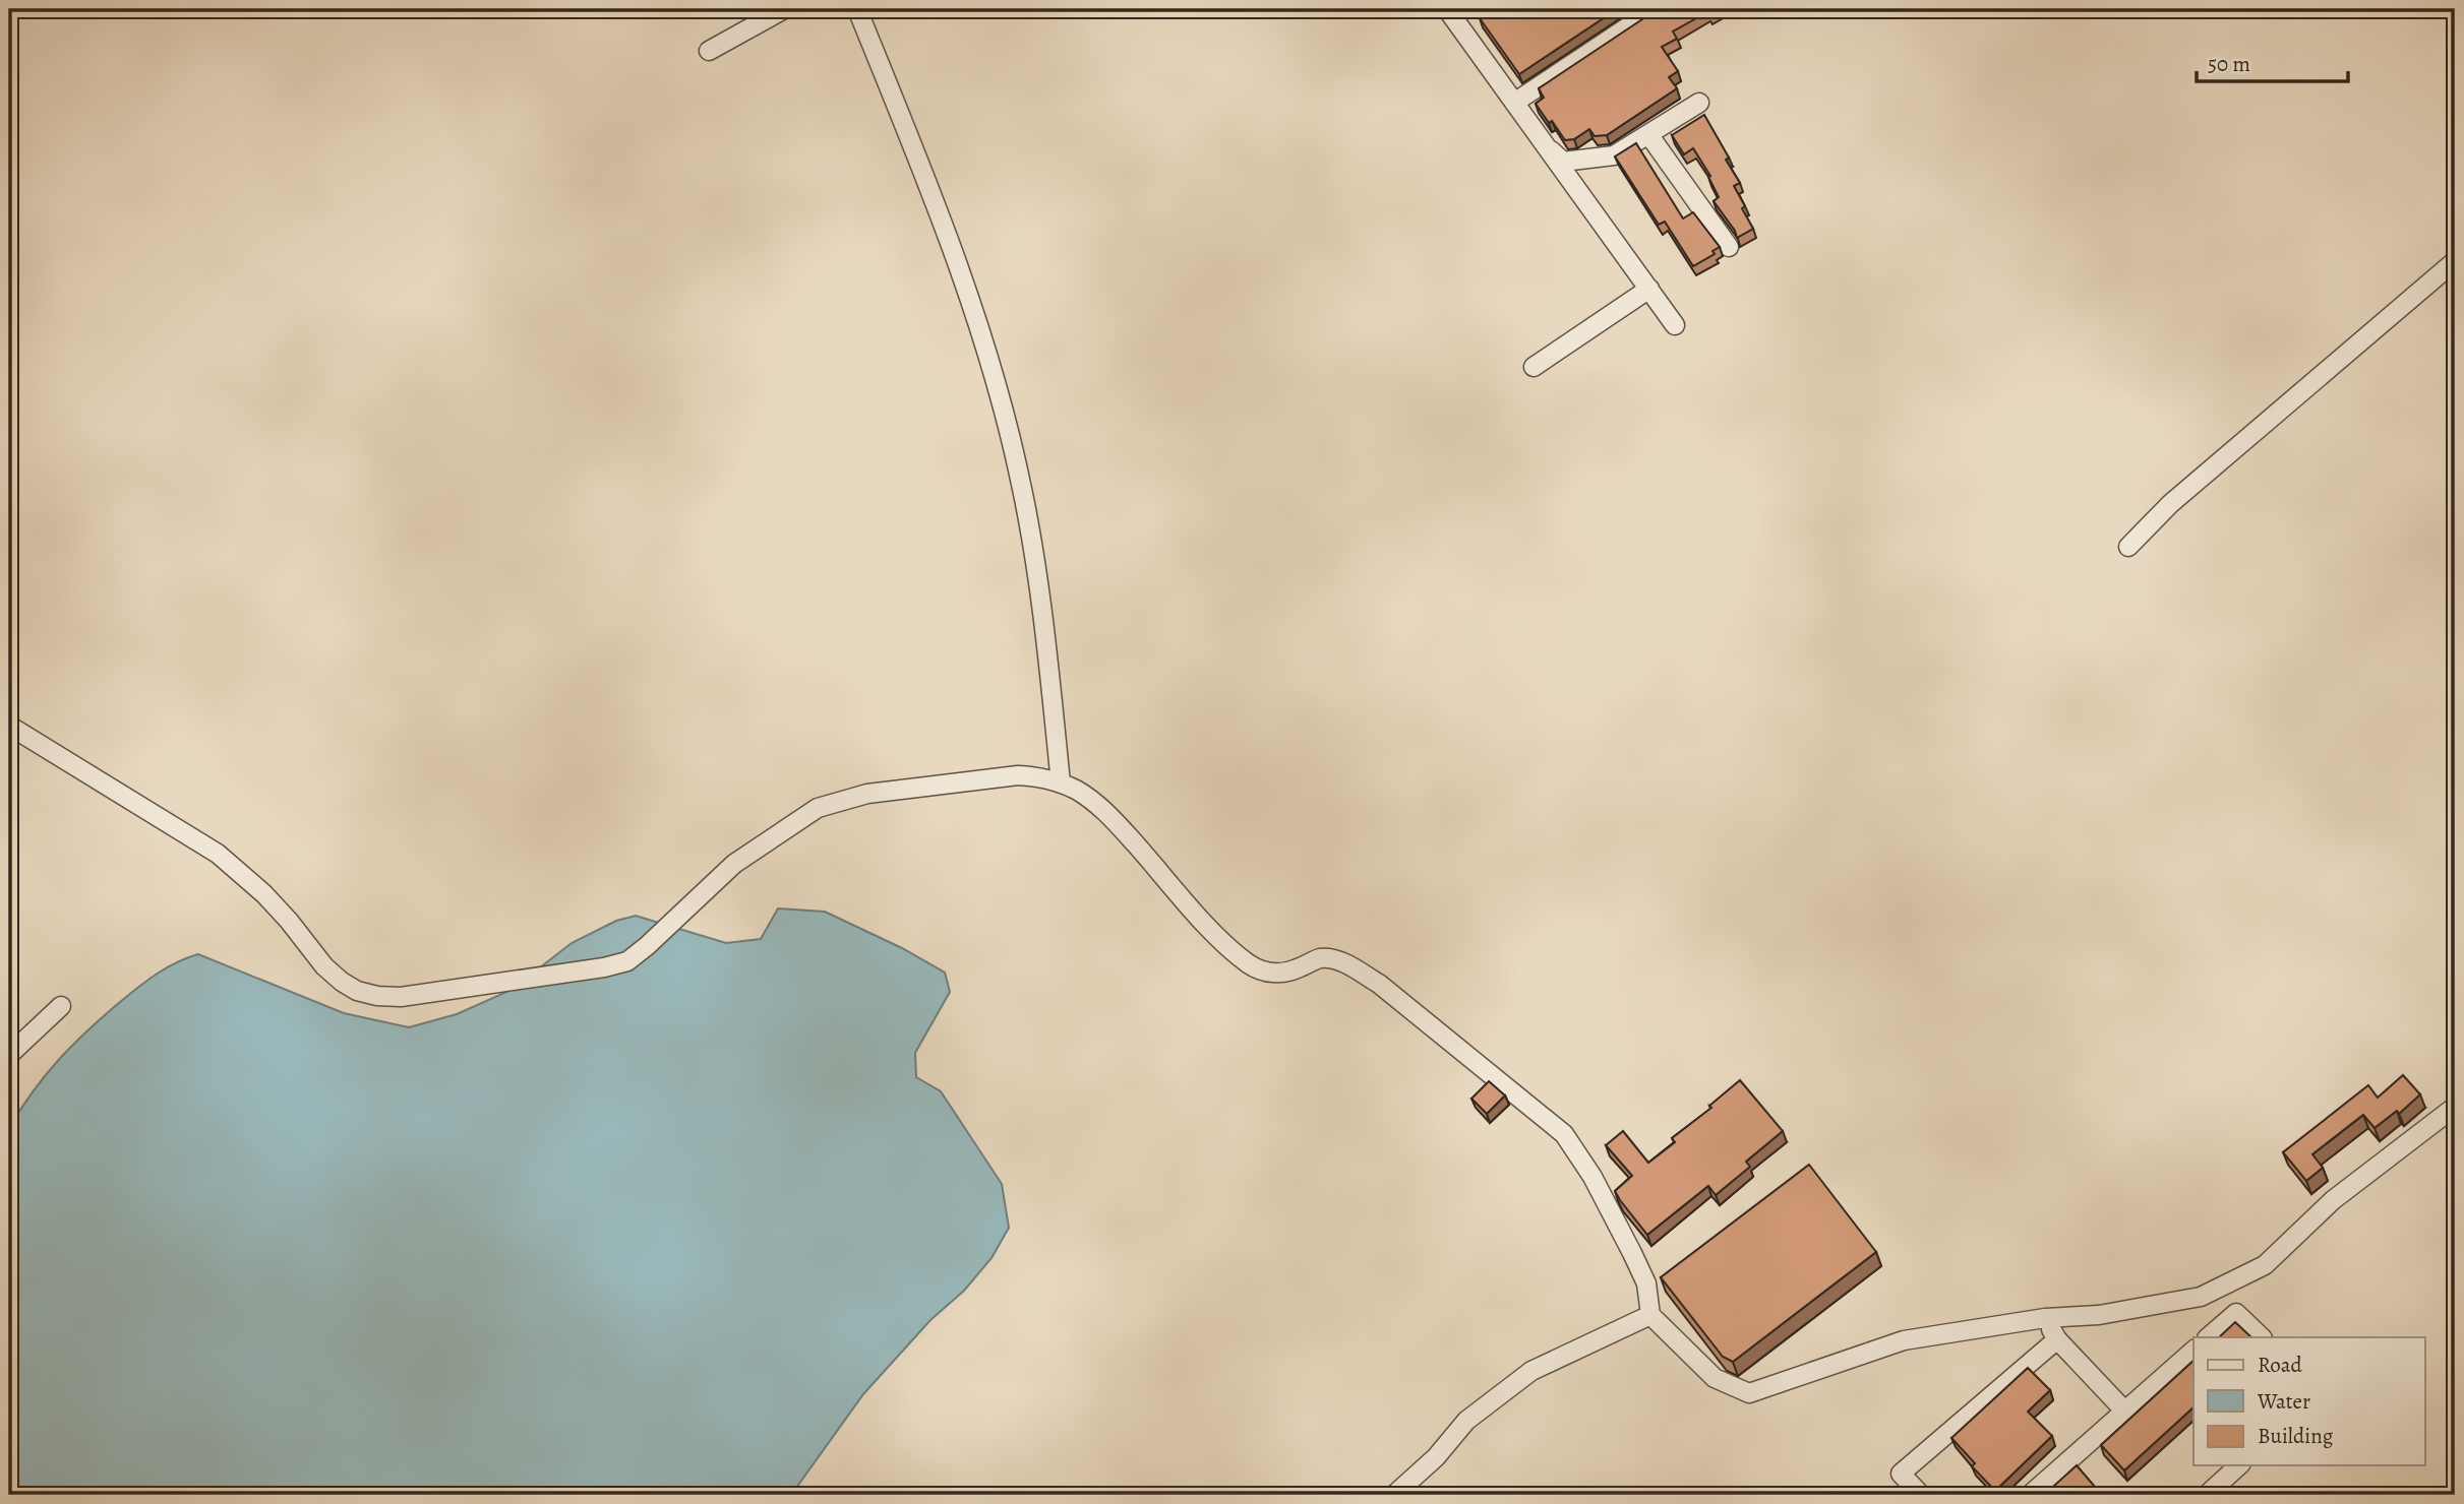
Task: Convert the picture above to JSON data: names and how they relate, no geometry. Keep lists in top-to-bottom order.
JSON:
{
  "legend": ["Road", "Water", "Building"],
  "scale_bar": "50 m"
}
